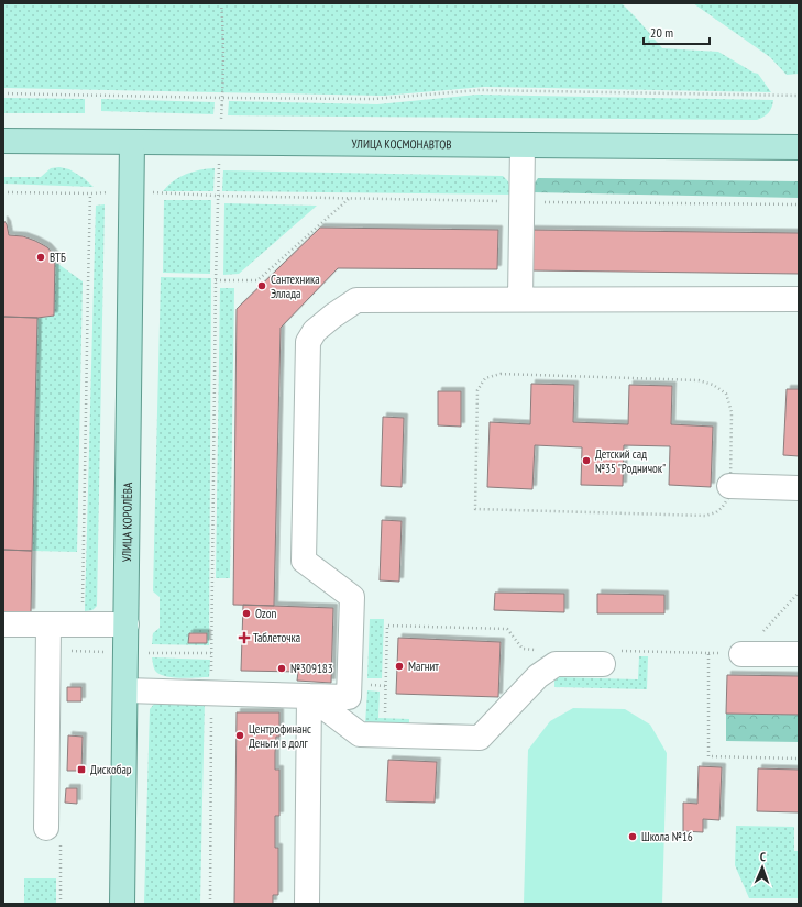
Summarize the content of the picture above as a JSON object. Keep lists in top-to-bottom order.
{
  "streets": {
    "main road": ["УЛИЦА КОСМОНАВТОВ", "УЛИЦА КОРОЛЁВА"]
  },
  "crossings": [
    ["УЛИЦА КОСМОНАВТОВ", "УЛИЦА КОРОЛЁВА"]
  ],
  "places": {
    "other": [
      "ВТБ",
      "Сантехника Эллада",
      "Детский сад №35 \"Родничок\"",
      "Ozon",
      "Магнит",
      "№309183",
      "Центрофинанс Деньги в долг",
      "Школа №16"
    ],
    "health": ["Таблеточка"],
    "transit": ["Дискобар"]
  },
  "scale_bar": "20 m",
  "north": "top"
}
